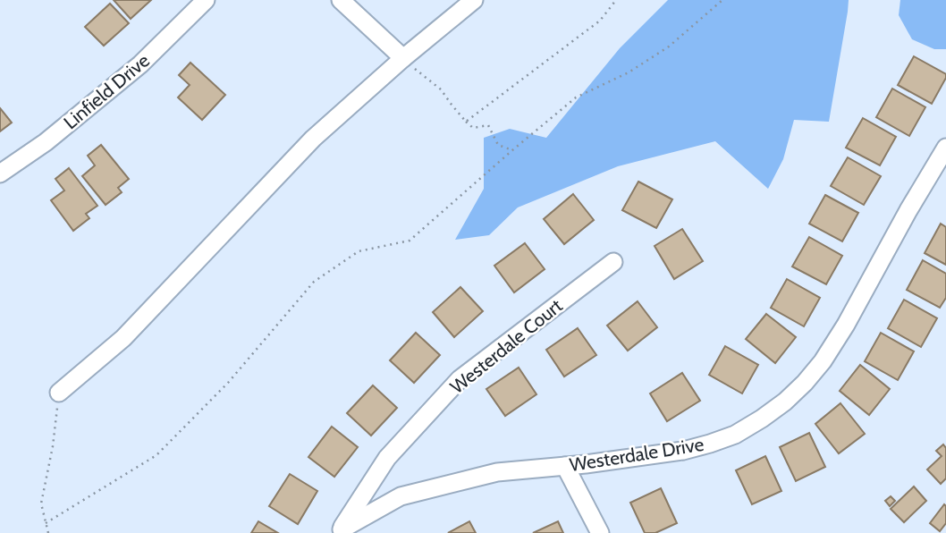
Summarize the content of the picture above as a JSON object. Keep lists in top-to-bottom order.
{
  "streets": {
    "street": ["Linfield Drive", "Westerdale Court", "Westerdale Drive"]
  },
  "crossings": [
    ["Westerdale Court", "Westerdale Drive"]
  ]
}
